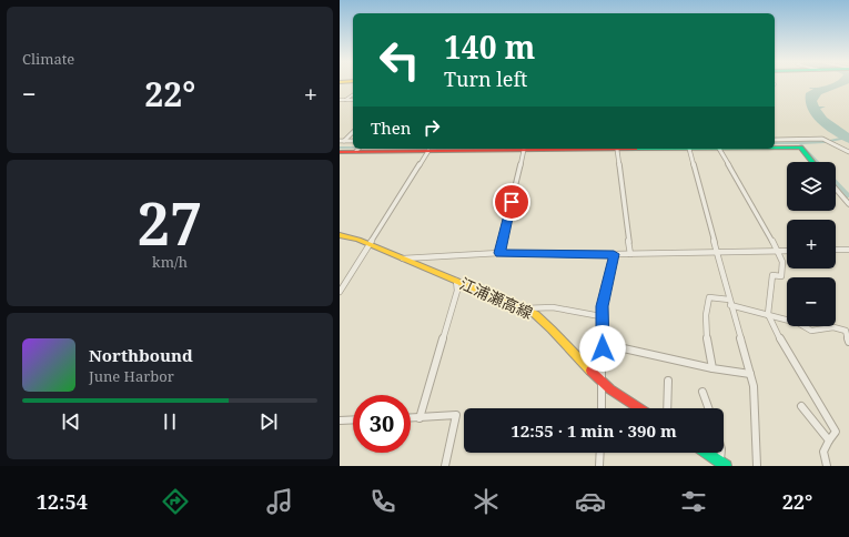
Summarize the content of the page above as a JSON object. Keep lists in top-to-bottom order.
{
  "streets": {
    "main road": ["江浦瀬高線"]
  },
  "page": {
    "tile": [
      "Climate",
      ["27", "km/h"]
    ],
    "turn": ["140 m", "Turn left"],
    "heat": ["−", "22°", "+"],
    "then": "Then",
    "map_buttons": ["+", "−"],
    "song": ["Northbound", "June Harbor"],
    "limit": "30",
    "trip": "12:55 · 1 min · 390 m",
    "tabs": ["12:54", "22°"]
  }
}
